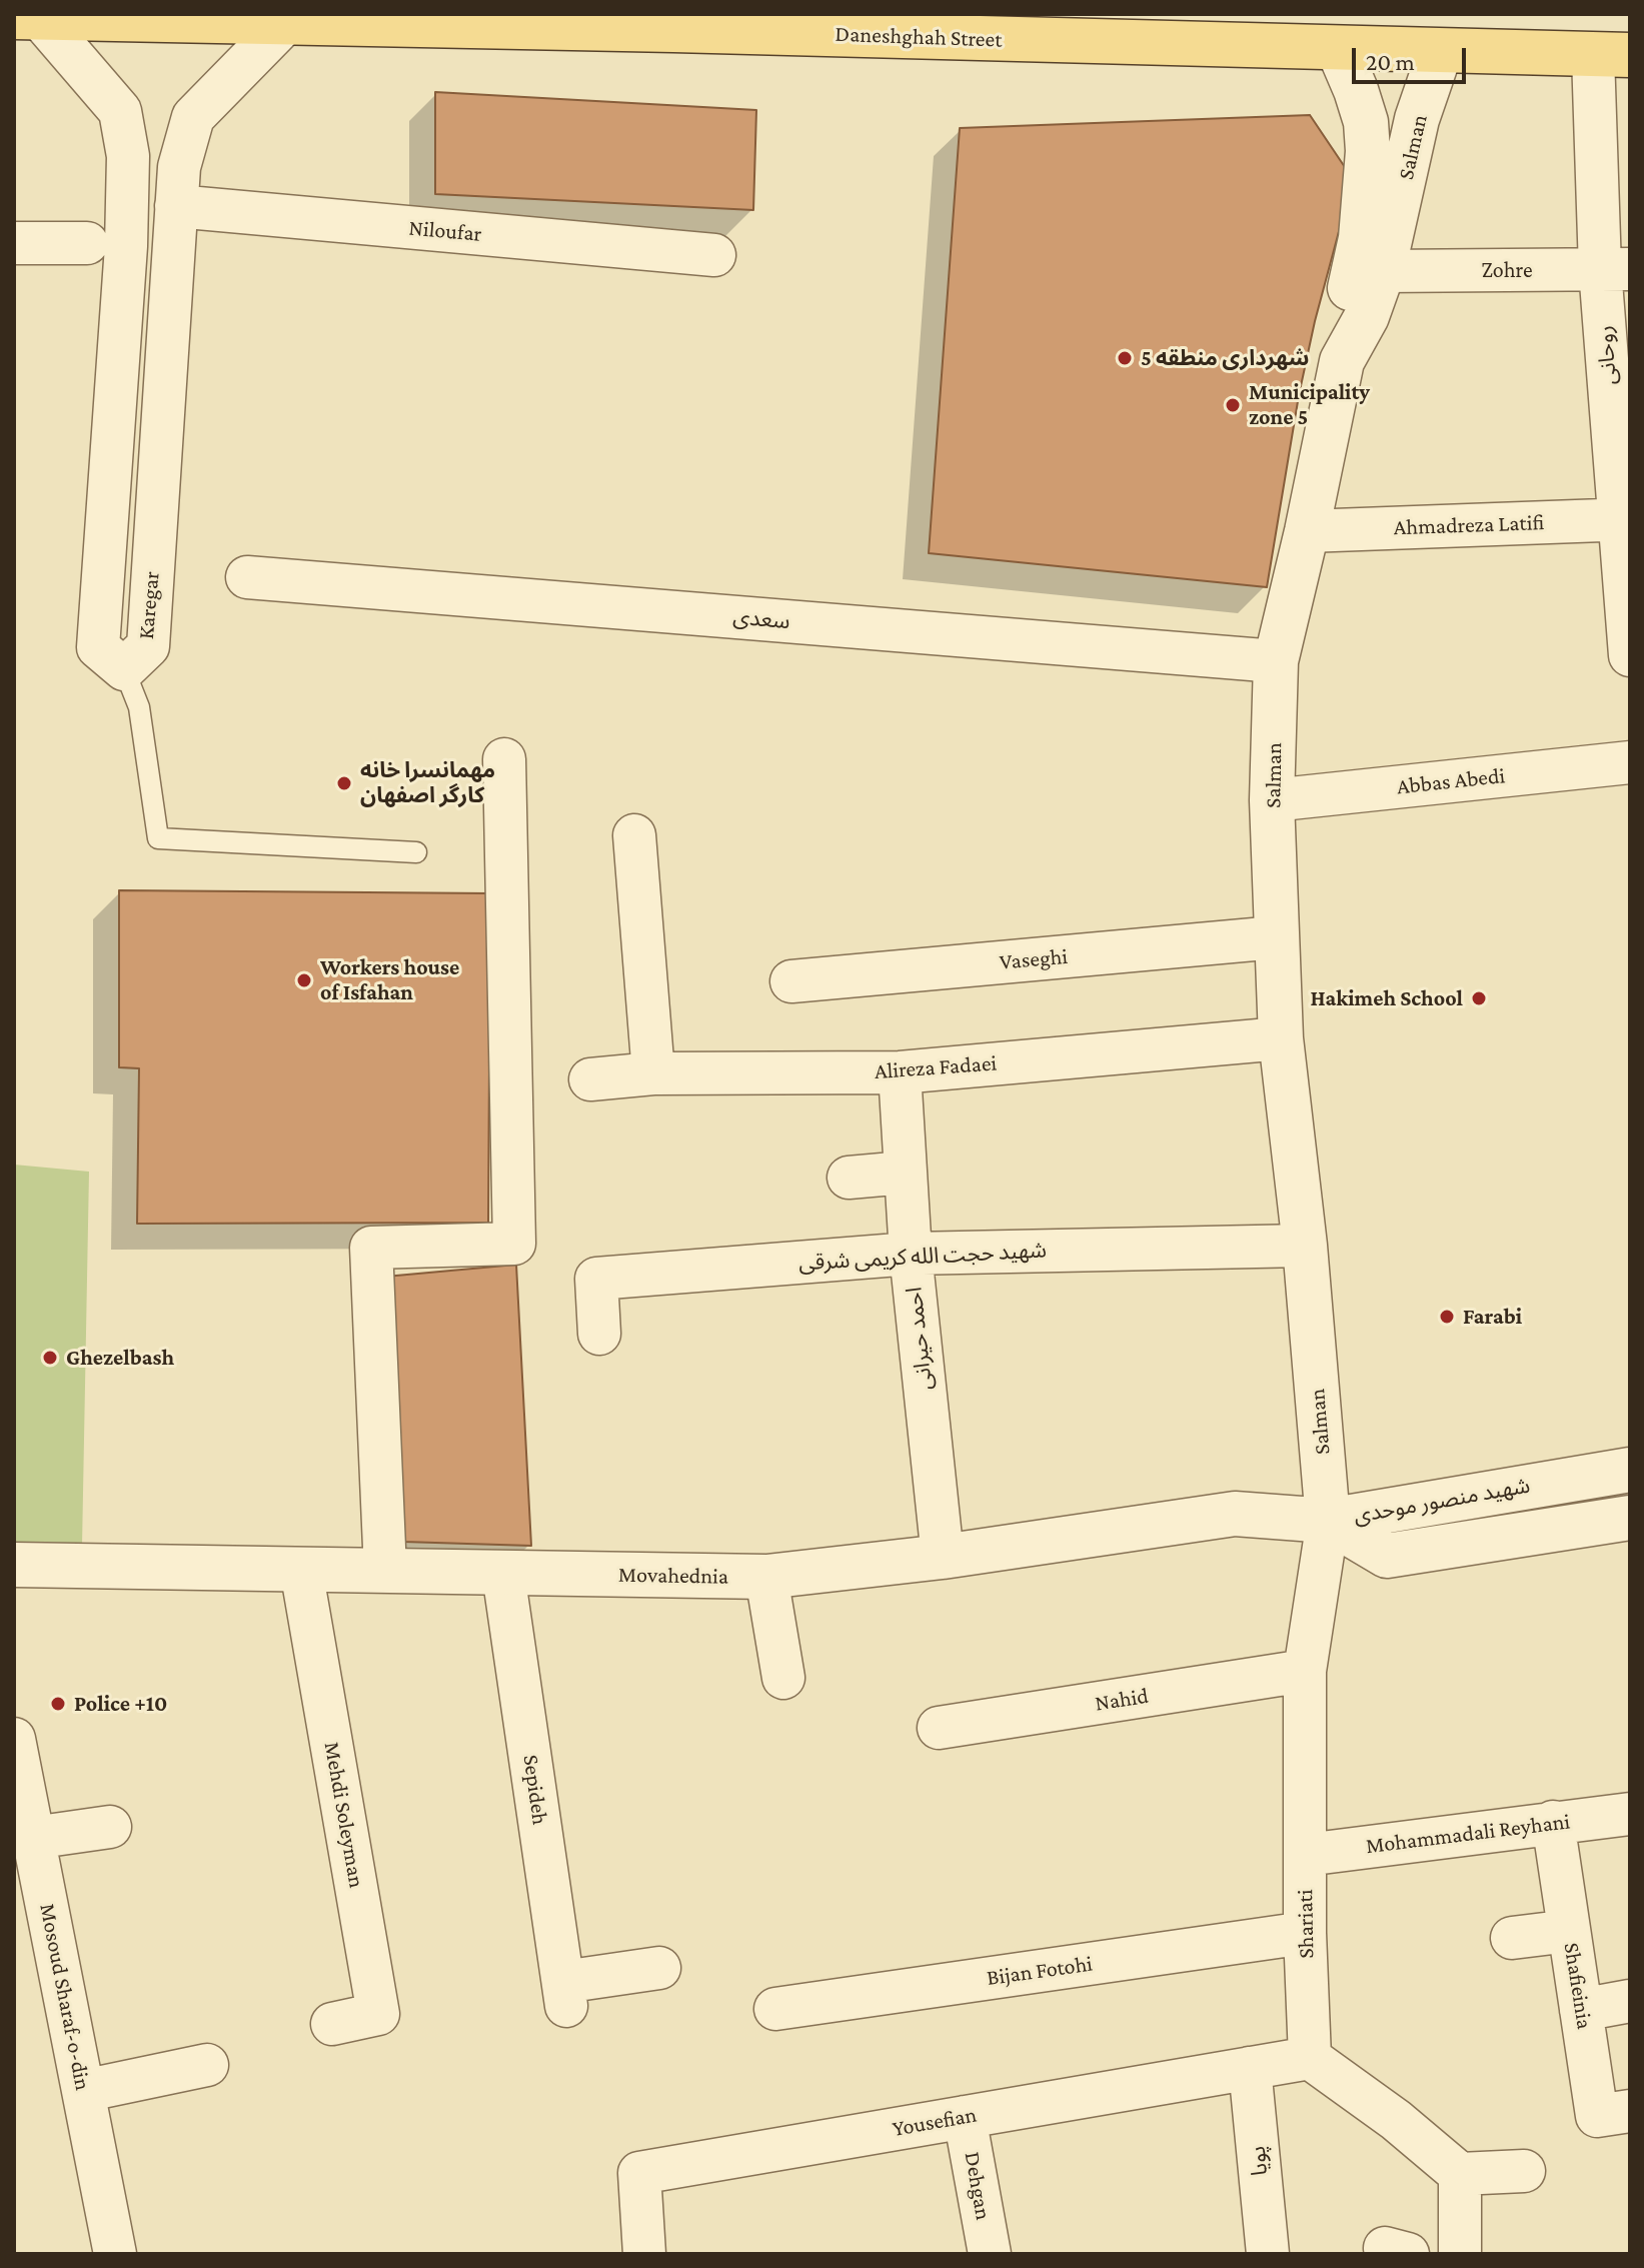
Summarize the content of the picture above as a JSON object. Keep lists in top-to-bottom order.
{
  "streets": {
    "main road": ["Daneshghah Street"],
    "street": [
      "Salman",
      "Niloufar",
      "Zohre",
      "روحانی",
      "Ahmadreza Latifi",
      "Karegar",
      "سعدی",
      "Abbas Abedi",
      "Vaseghi",
      "Alireza Fadaei",
      "شهید حجت الله کریمی شرقی",
      "احمد حیرانی",
      "شهید منصور موحدی",
      "Movahednia",
      "Nahid",
      "Sepideh",
      "Mehdi Soleyman",
      "Mohammadali Reyhani",
      "Shariati",
      "Bijan Fotohi",
      "Shafieinia",
      "Mosoud Sharaf-o-din",
      "Yousefian",
      "پویا",
      "Dehgan"
    ]
  },
  "crossings": [
    ["Daneshghah Street", "Salman"],
    ["Daneshghah Street", "روحانی"],
    ["Daneshghah Street", "Karegar"],
    ["Salman", "Zohre"],
    ["Salman", "Ahmadreza Latifi"],
    ["Salman", "سعدی"],
    ["Salman", "Abbas Abedi"],
    ["Salman", "Vaseghi"],
    ["Salman", "Alireza Fadaei"],
    ["Salman", "شهید حجت الله کریمی شرقی"],
    ["Salman", "شهید منصور موحدی"],
    ["Salman", "Movahednia"],
    ["Salman", "Shariati"],
    ["Niloufar", "Karegar"],
    ["Zohre", "روحانی"],
    ["روحانی", "Ahmadreza Latifi"],
    ["Alireza Fadaei", "احمد حیرانی"],
    ["شهید حجت الله کریمی شرقی", "احمد حیرانی"],
    ["احمد حیرانی", "Movahednia"],
    ["شهید منصور موحدی", "Movahednia"],
    ["شهید منصور موحدی", "Shariati"],
    ["Movahednia", "Sepideh"],
    ["Movahednia", "Mehdi Soleyman"],
    ["Movahednia", "Shariati"],
    ["Nahid", "Shariati"],
    ["Mohammadali Reyhani", "Shariati"],
    ["Mohammadali Reyhani", "Shafieinia"],
    ["Shariati", "Bijan Fotohi"],
    ["Shariati", "Yousefian"],
    ["Yousefian", "پویا"],
    ["Yousefian", "Dehgan"]
  ],
  "places": [
    "شهرداری منطقه 5",
    "Municipality zone 5",
    "مهمانسرا خانه کارگر اصفهان",
    "Workers house of Isfahan",
    "Hakimeh School",
    "Farabi",
    "Ghezelbash",
    "Police +10"
  ],
  "scale_bar": "20 m"
}
